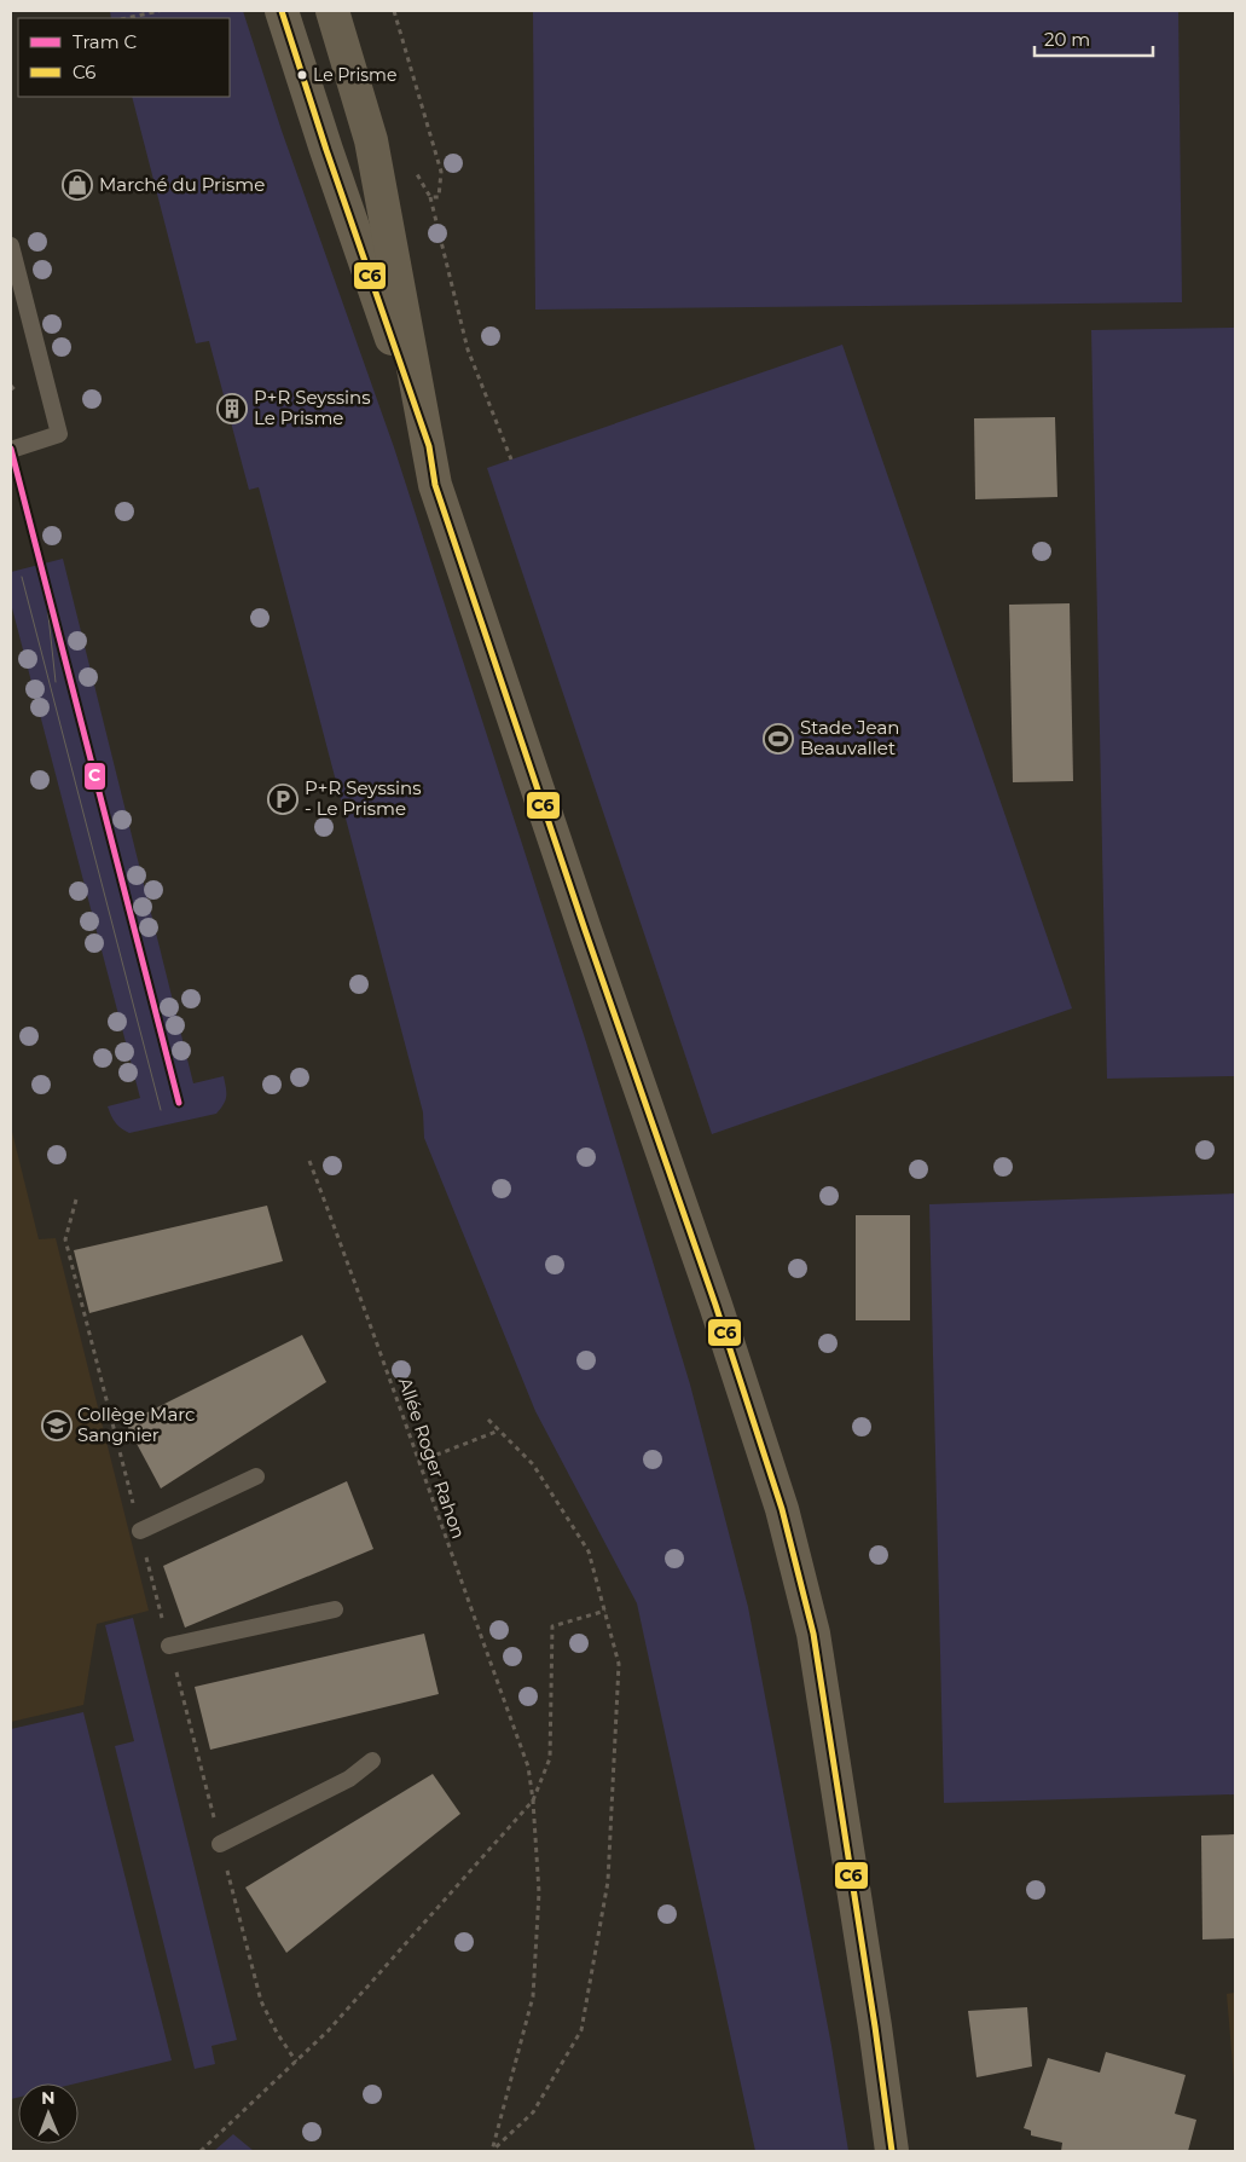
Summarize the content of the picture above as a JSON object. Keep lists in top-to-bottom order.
{
  "streets": {
    "path": ["Allée Roger Rahon"]
  },
  "places": {
    "other": ["Le Prisme"],
    "shop": ["Marché du Prisme"],
    "building": ["P+R Seyssins Le Prisme"],
    "sports": ["Stade Jean Beauvallet"],
    "parking": ["P+R Seyssins - Le Prisme"],
    "school or university": ["Collège Marc Sangnier"]
  },
  "lines": ["transit line C6", "tram line C"],
  "legend": ["Tram C", "C6"],
  "scale_bar": "20 m",
  "north": "top"
}
